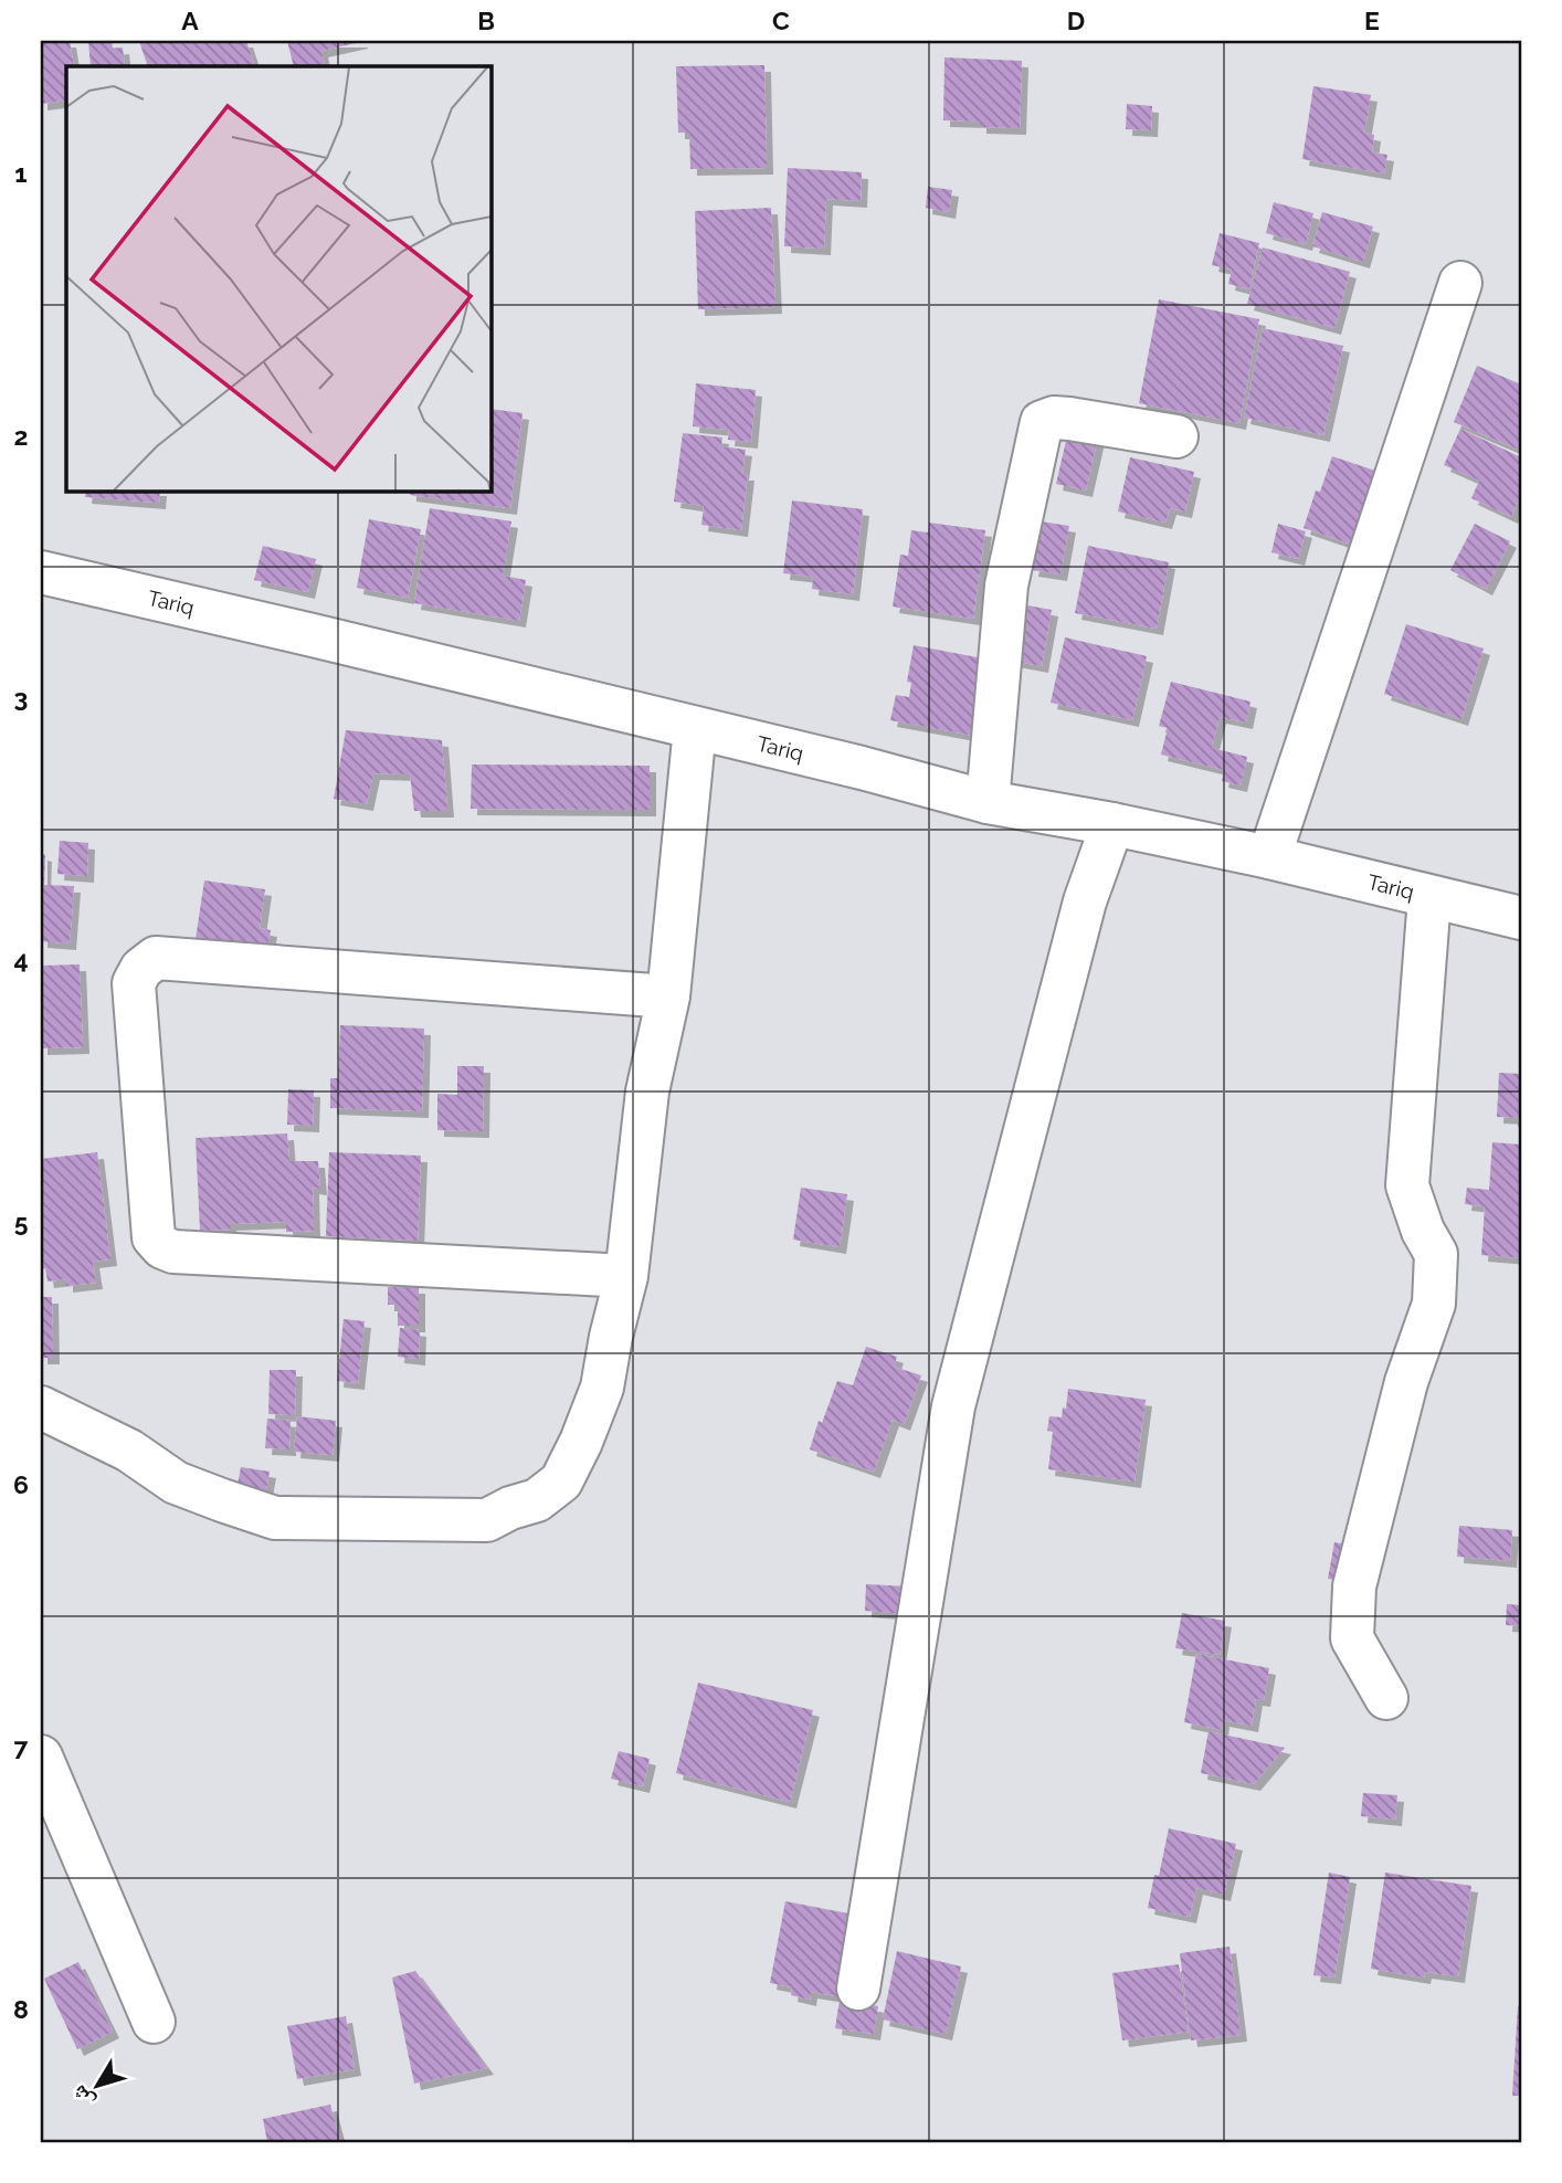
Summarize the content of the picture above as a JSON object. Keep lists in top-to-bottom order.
{
  "streets": {
    "street": ["Tariq"]
  },
  "north": "bottom left",
  "grid": {
    "columns": [
      "A",
      "B",
      "C",
      "D",
      "E"
    ],
    "rows": [
      "1",
      "2",
      "3",
      "4",
      "5",
      "6",
      "7",
      "8"
    ]
  }
}
